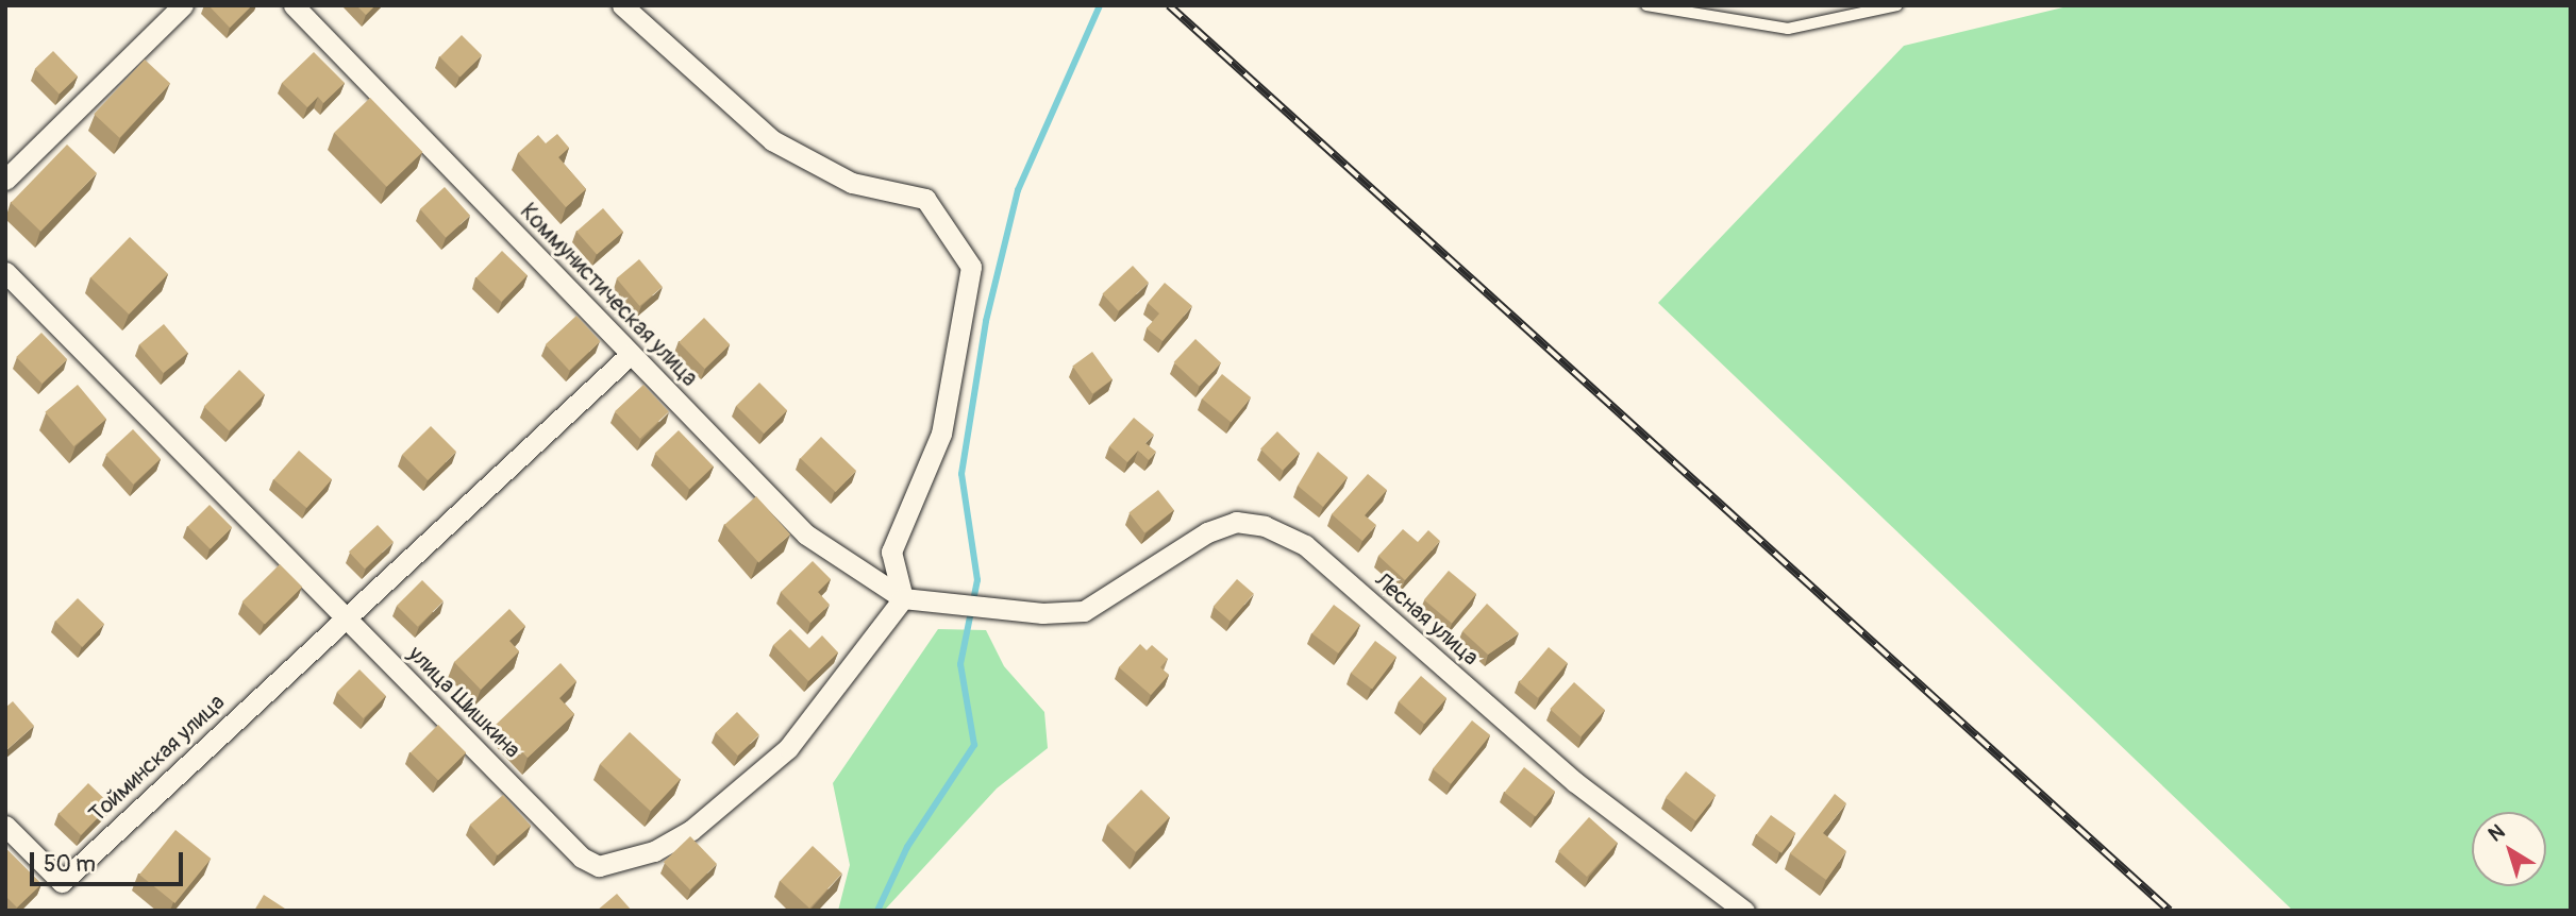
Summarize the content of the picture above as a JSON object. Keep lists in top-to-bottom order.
{
  "streets": {
    "street": [
      "Коммунистическая улица",
      "Лесная улица",
      "улица Шишкина",
      "Тойминская улица"
    ]
  },
  "crossings": [
    ["Коммунистическая улица", "Лесная улица"],
    ["Коммунистическая улица", "улица Шишкина"],
    ["Лесная улица", "улица Шишкина"],
    ["улица Шишкина", "Тойминская улица"]
  ],
  "scale_bar": "50 m",
  "north": "top left"
}
